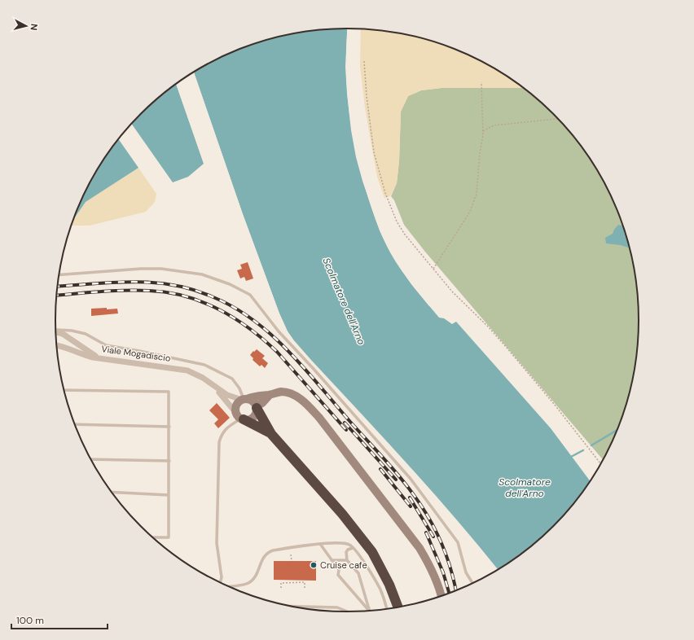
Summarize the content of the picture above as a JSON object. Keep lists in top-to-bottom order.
{
  "streets": {
    "street": ["Viale Mogadiscio"]
  },
  "water": ["Scolmatore dell'Arno"],
  "places": ["Cruise cafe"],
  "scale_bar": "100 m",
  "north": "right"
}
